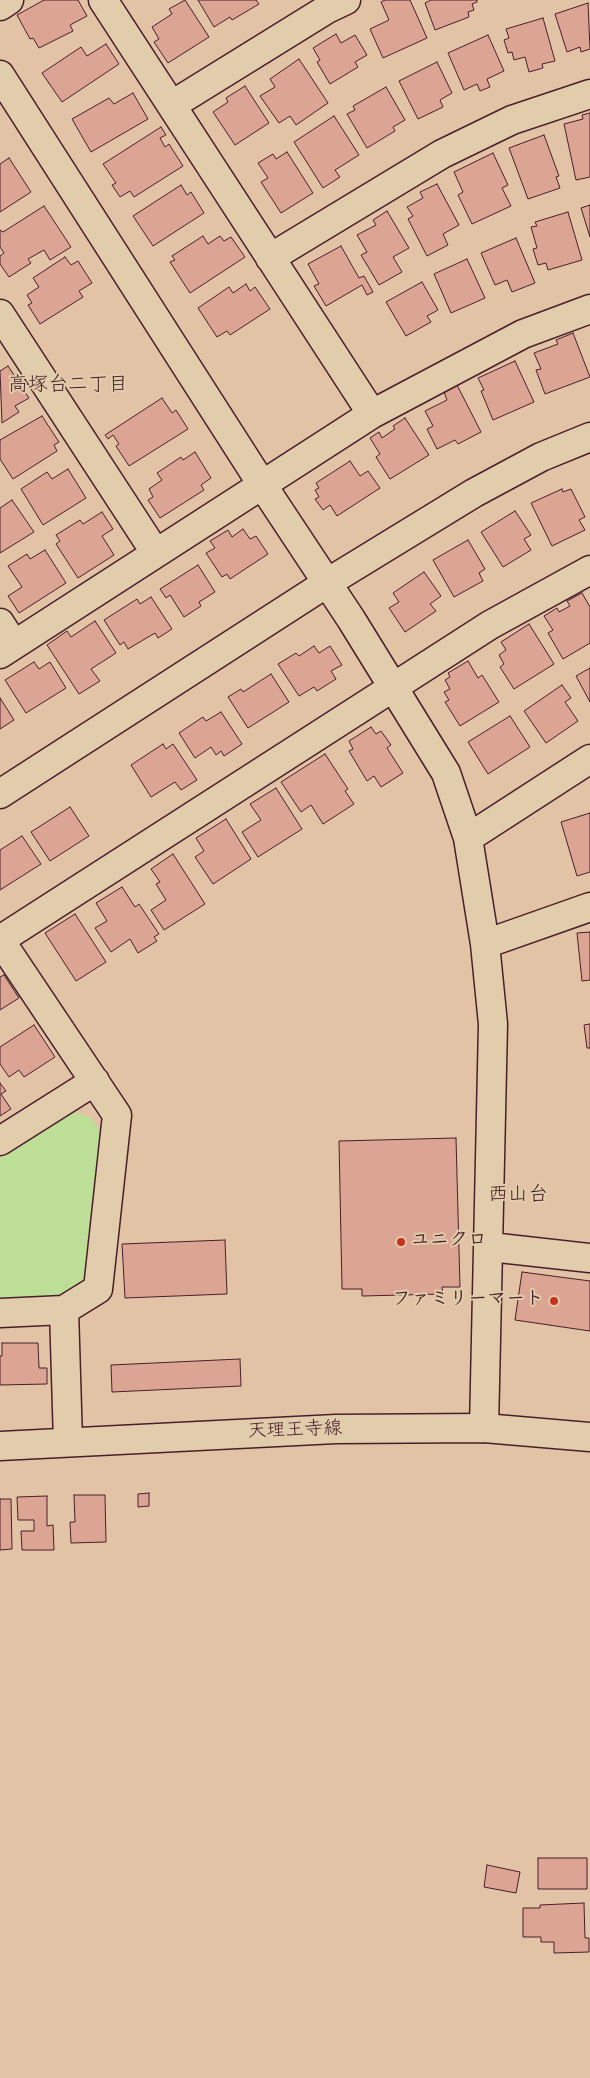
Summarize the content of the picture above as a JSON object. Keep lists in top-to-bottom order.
{
  "streets": {
    "street": ["天理王寺線"]
  },
  "districts": ["高塚台二丁目", "西山台"],
  "places": ["ユニクロ", "ファミリーマート"]
}
